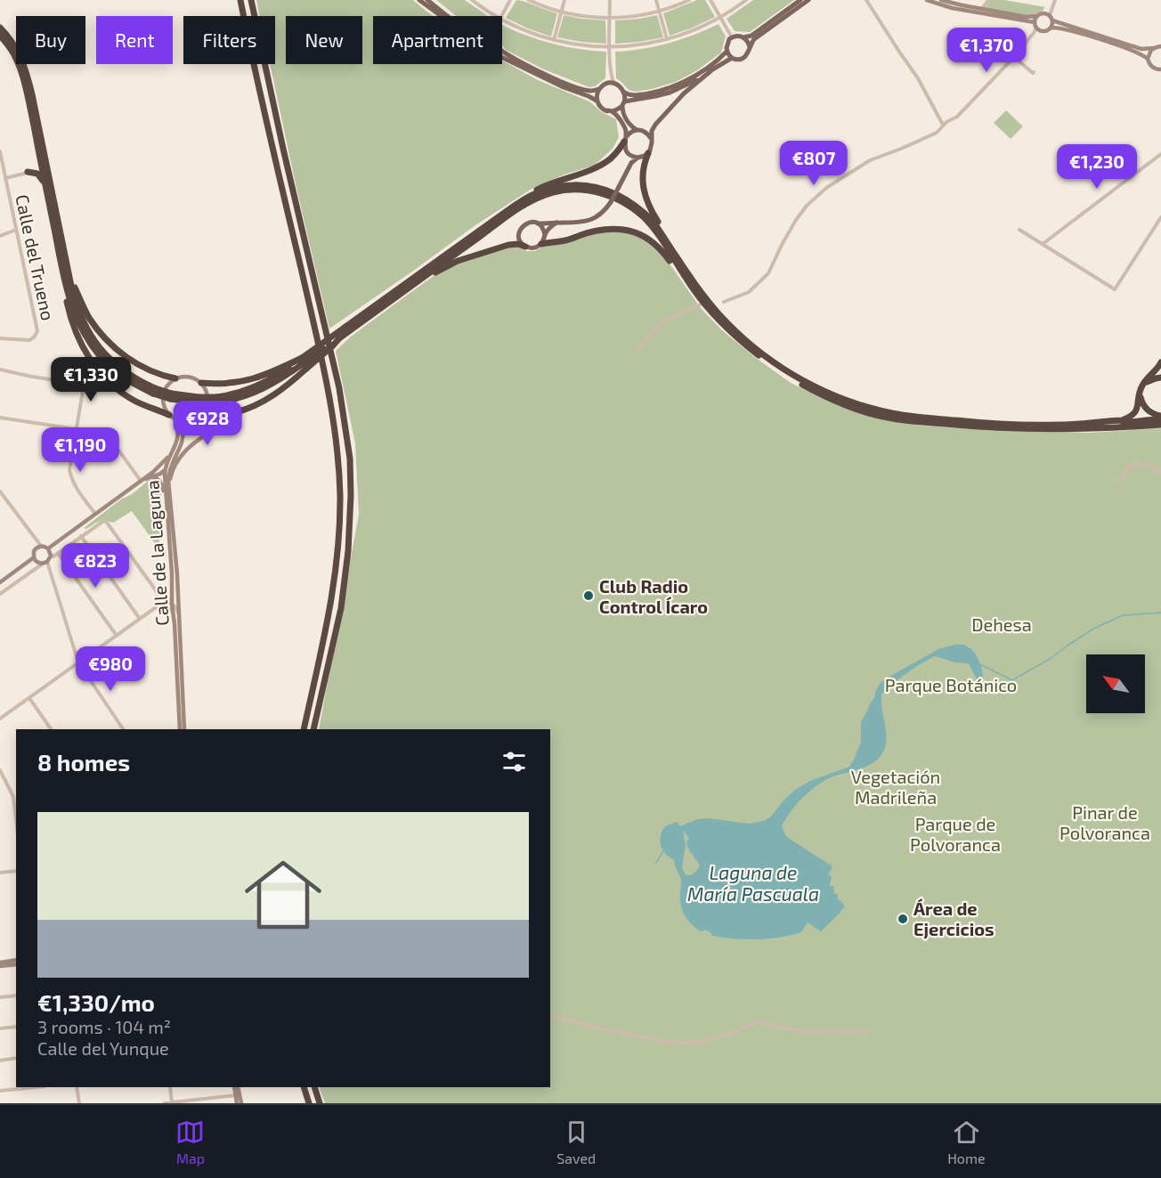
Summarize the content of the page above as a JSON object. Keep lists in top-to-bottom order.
{
  "streets": {
    "street": ["Calle del Trueno", "Calle de la Laguna"]
  },
  "water": ["Laguna de María Pascuala"],
  "parks": [
    "Dehesa",
    "Parque Botánico",
    "Vegetación Madrileña",
    "Pinar de Polvoranca",
    "Parque de Polvoranca"
  ],
  "places": ["Club Radio Control Ícaro", "Área de Ejercicios"],
  "north": "top left",
  "page": {
    "chip": [
      "Buy",
      "Rent",
      "Filters",
      "New",
      "Apartment"
    ],
    "price": [
      "€1,370",
      "€807",
      "€1,230",
      "€1,330",
      "€928",
      "€1,190",
      "€823",
      "€980"
    ],
    "heading": "8 homes",
    "list": [
      {
        "name": "€1,330/mo",
        "note": "3 rooms · 104 m² · Calle del Yunque"
      }
    ],
    "tabs": ["Map", "Saved", "Home"]
  }
}
